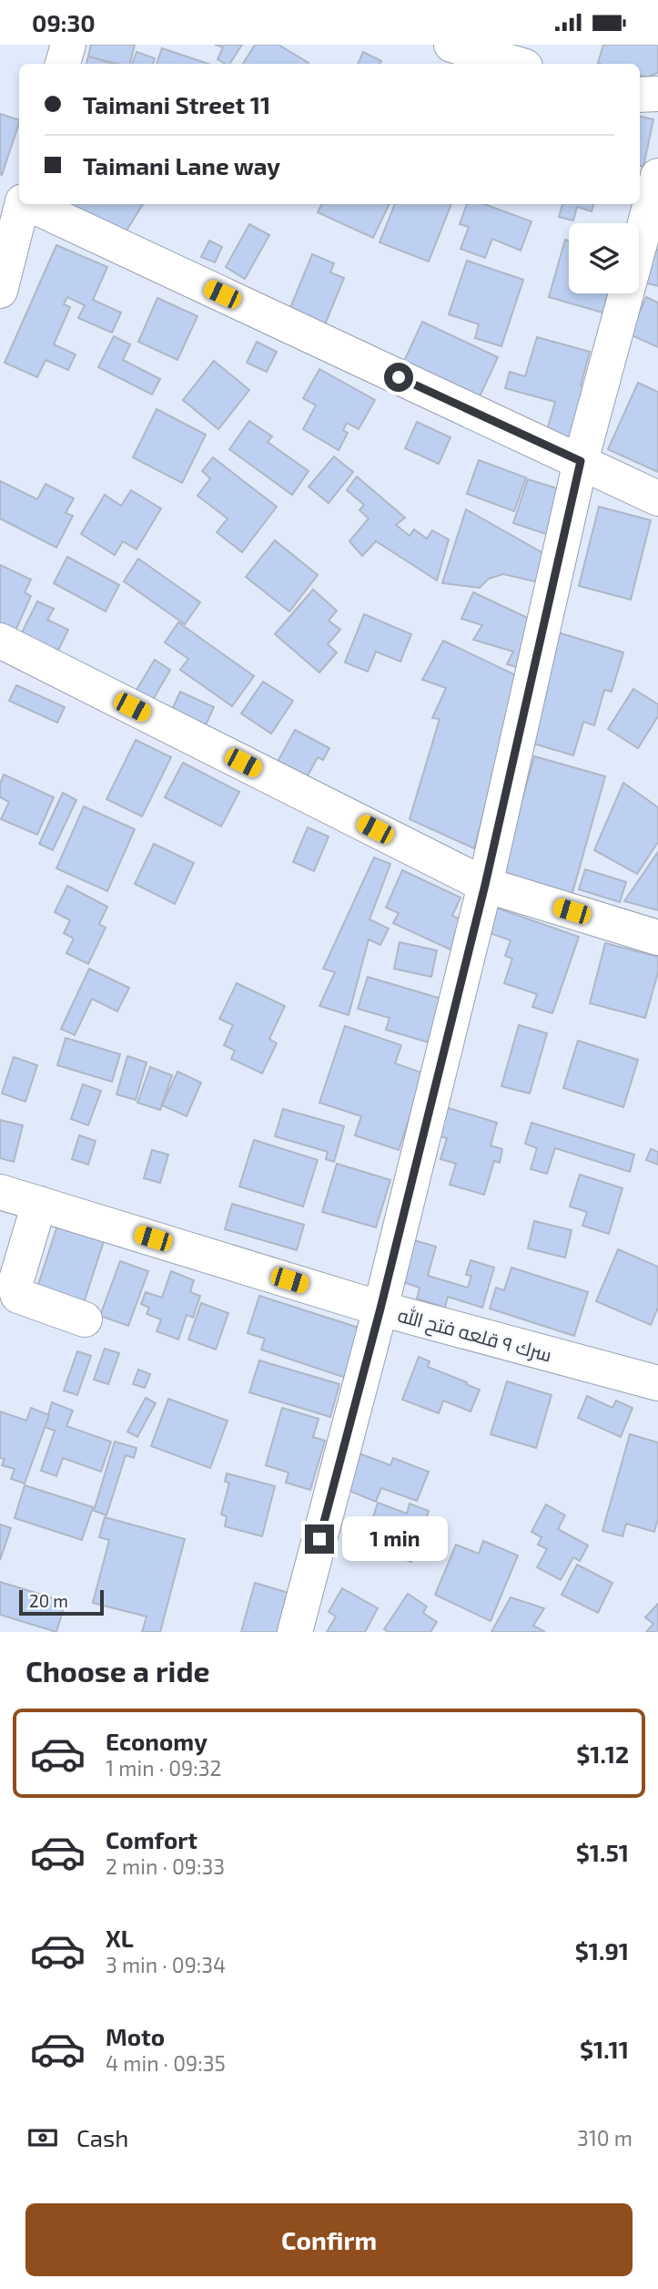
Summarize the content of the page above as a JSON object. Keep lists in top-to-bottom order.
{
  "streets": {
    "street": ["سرك ٩ قلعه فتح الله"]
  },
  "scale_bar": "20 m",
  "page": {
    "status": "09:30",
    "banner": ["Taimani Street 11", "Taimani Lane way"],
    "bubble": "1 min",
    "scale": "20 m",
    "heading": "Choose a ride",
    "list": [
      {
        "name": "Economy",
        "note": "1 min · 09:32",
        "value": "$1.12"
      },
      {
        "name": "Comfort",
        "note": "2 min · 09:33",
        "value": "$1.51"
      },
      {
        "name": "XL",
        "note": "3 min · 09:34",
        "value": "$1.91"
      },
      {
        "name": "Moto",
        "note": "4 min · 09:35",
        "value": "$1.11"
      }
    ],
    "pay": ["Cash", "310 m"],
    "buttons": "Confirm"
  }
}
